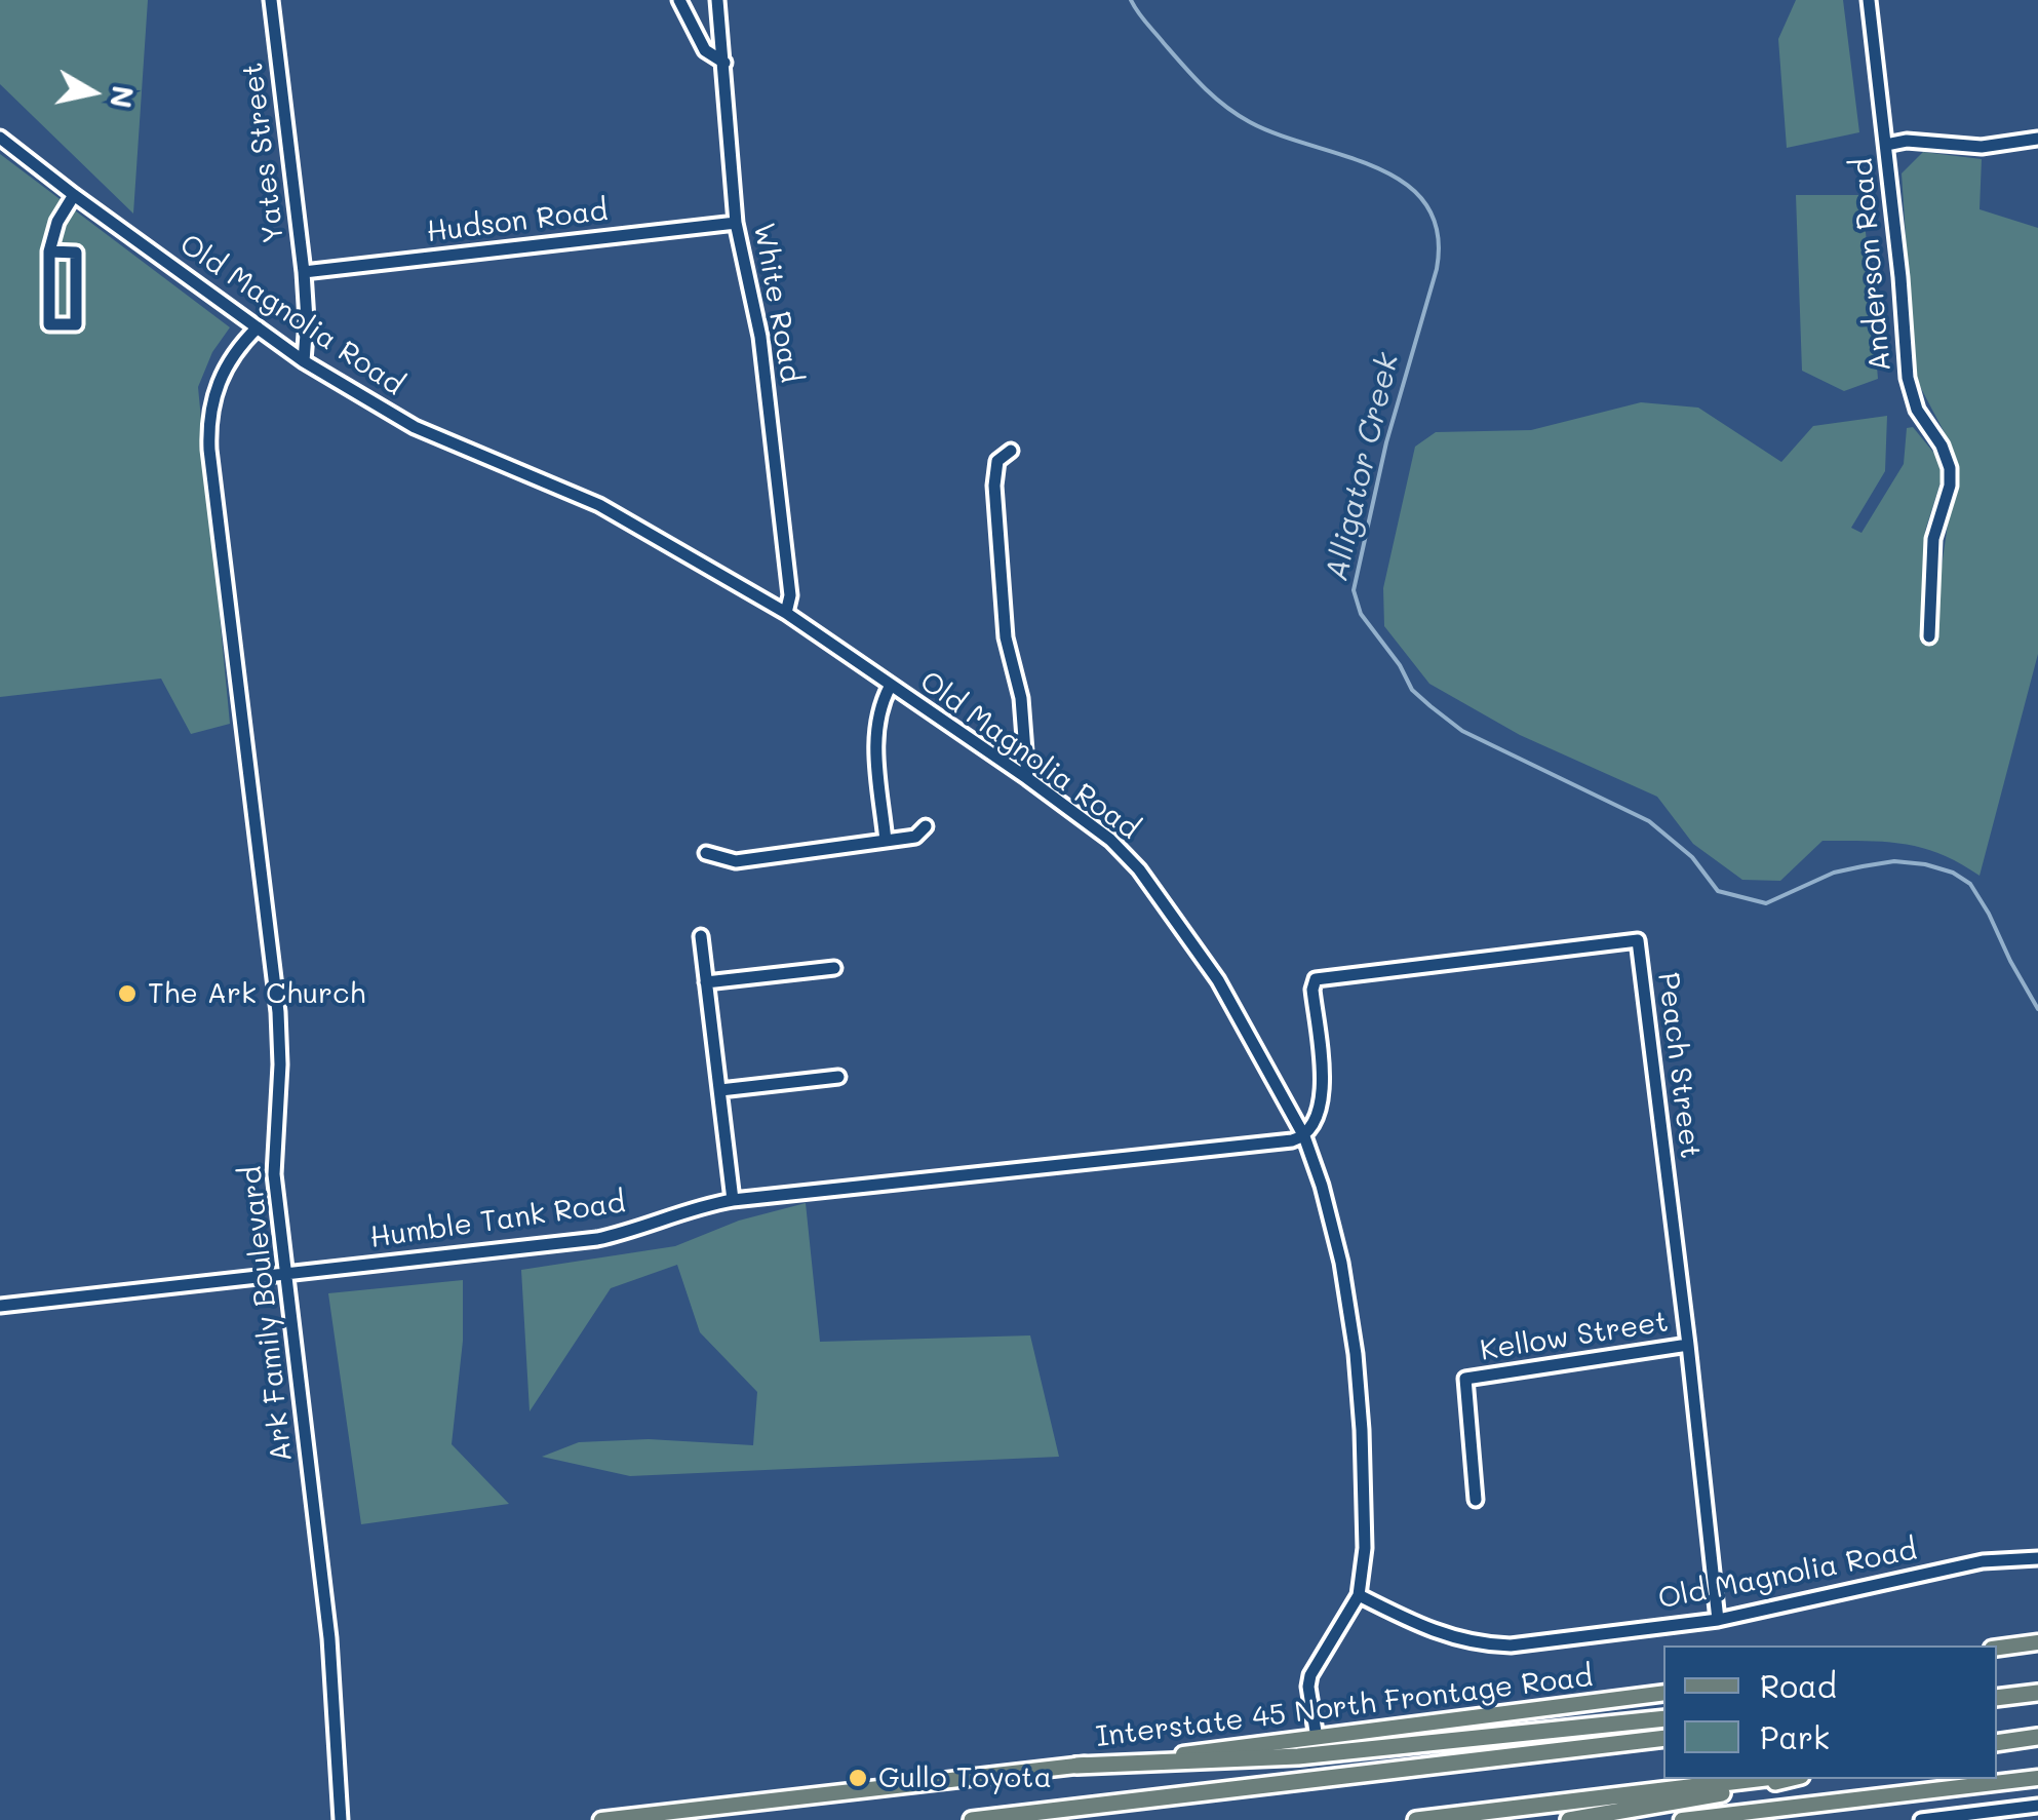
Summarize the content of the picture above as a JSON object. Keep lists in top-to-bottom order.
{
  "streets": {
    "main road": ["Interstate 45 North Frontage Road"],
    "street": [
      "Yates Street",
      "Hudson Road",
      "Anderson Road",
      "White Road",
      "Old Magnolia Road",
      "Peach Street",
      "Humble Tank Road",
      "Ark Family Boulevard",
      "Kellow Street"
    ]
  },
  "crossings": [
    ["Yates Street", "Hudson Road"],
    ["Yates Street", "Old Magnolia Road"],
    ["Hudson Road", "White Road"],
    ["White Road", "Old Magnolia Road"],
    ["Old Magnolia Road", "Peach Street"],
    ["Old Magnolia Road", "Humble Tank Road"],
    ["Old Magnolia Road", "Ark Family Boulevard"],
    ["Peach Street", "Humble Tank Road"],
    ["Peach Street", "Kellow Street"],
    ["Humble Tank Road", "Ark Family Boulevard"]
  ],
  "water": ["Alligator Creek"],
  "places": ["The Ark Church", "Gullo Toyota"],
  "legend": ["Road", "Park"],
  "north": "right"
}
